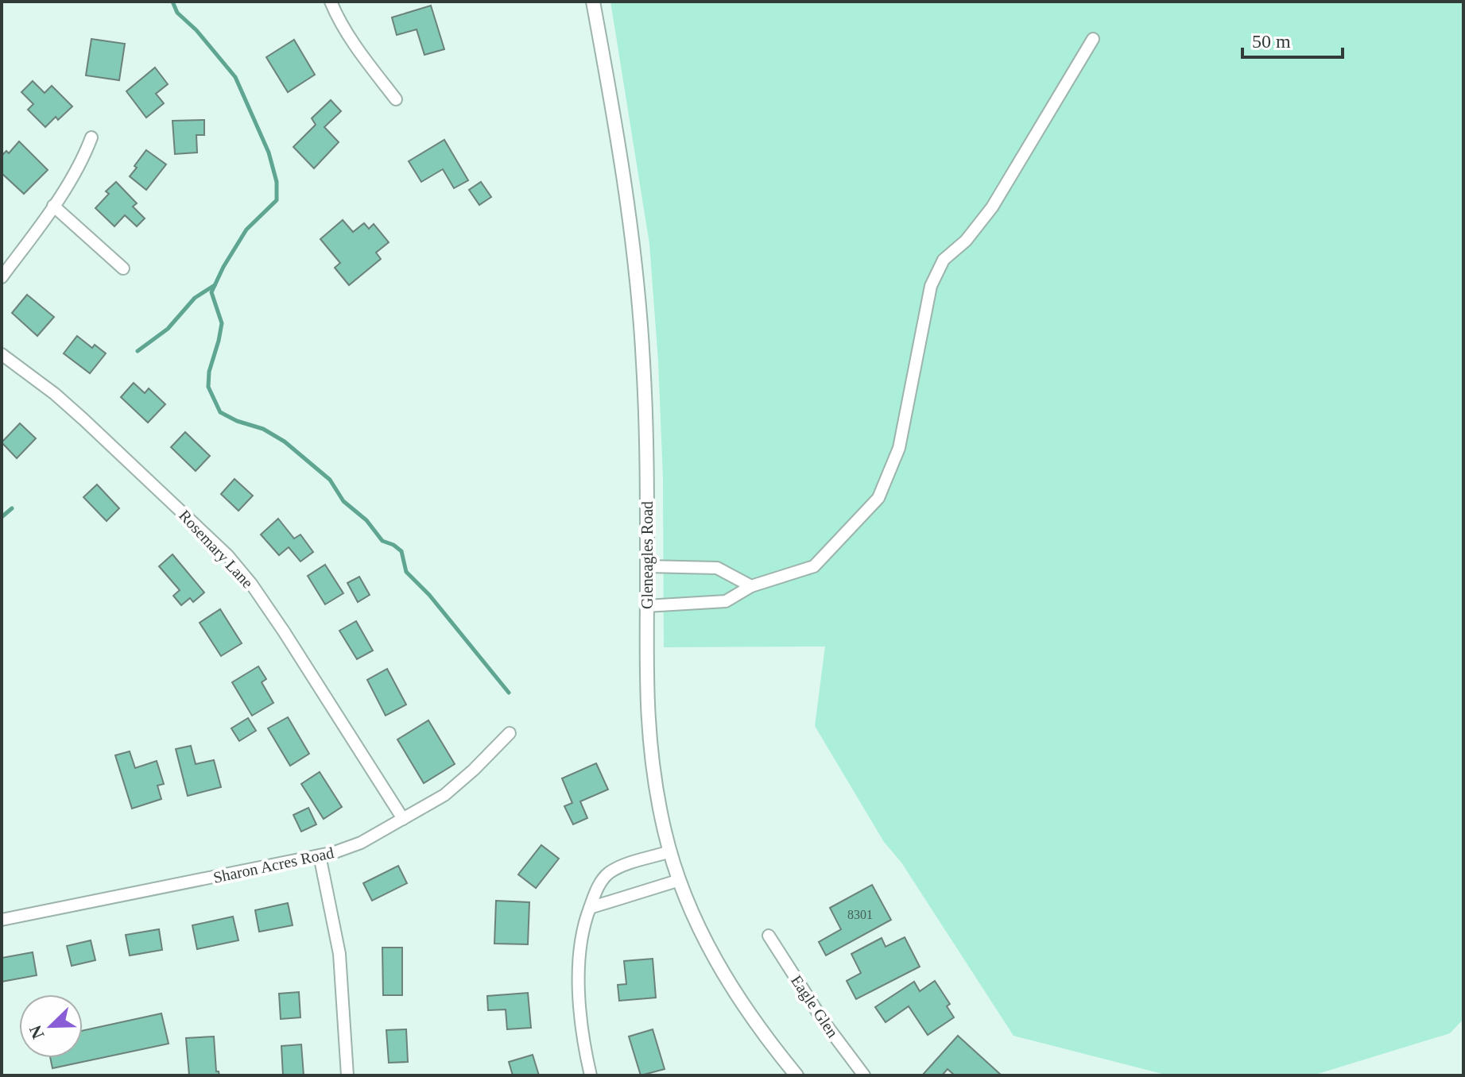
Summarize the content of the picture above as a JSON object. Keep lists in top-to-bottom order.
{
  "streets": {
    "street": [
      "Rosemary Lane",
      "Gleneagles Road",
      "Sharon Acres Road",
      "Eagle Glen"
    ]
  },
  "crossings": [
    ["Rosemary Lane", "Sharon Acres Road"]
  ],
  "house_numbers": ["8301"],
  "scale_bar": "50 m",
  "north": "bottom left"
}
